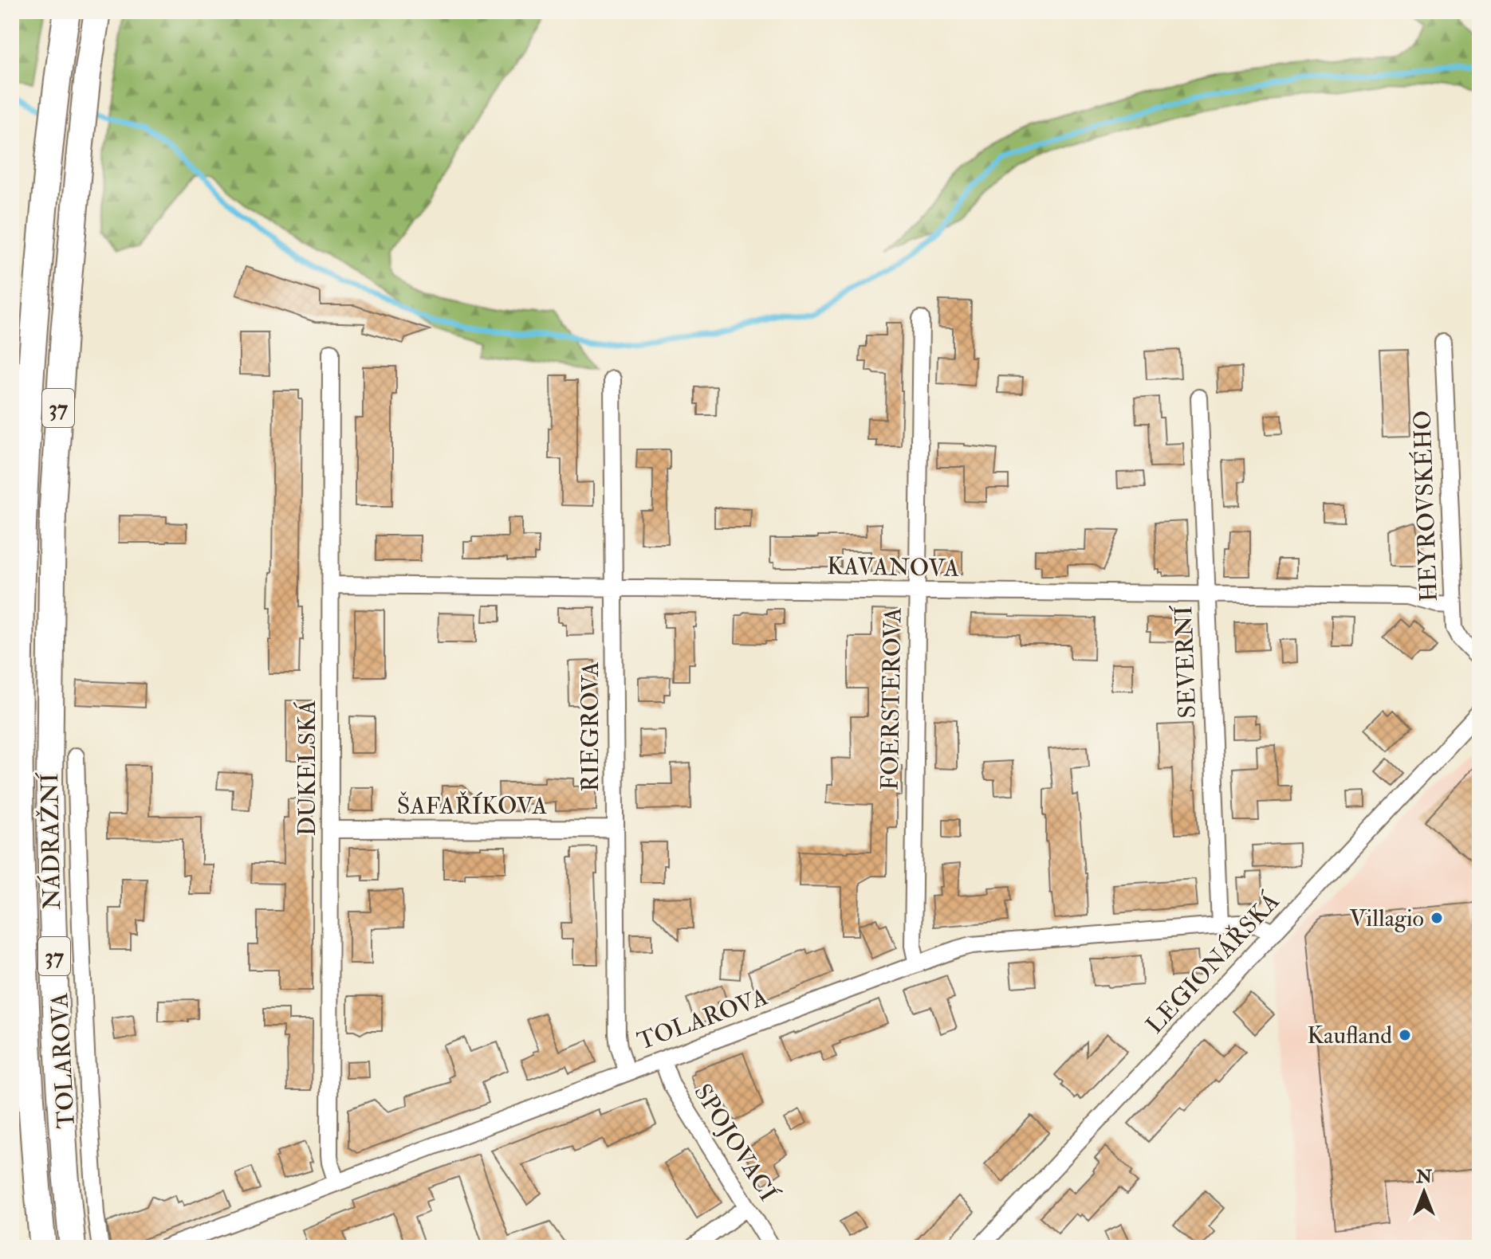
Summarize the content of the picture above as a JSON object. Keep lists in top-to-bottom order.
{
  "streets": {
    "main road": ["37", "NÁDRAŽNÍ"],
    "street": [
      "HEYROVSKÉHO",
      "KAVANOVA",
      "SEVERNÍ",
      "FOERSTEROVA",
      "RIEGROVA",
      "DUKELSKÁ",
      "ŠAFAŘÍKOVA",
      "LEGIONÁŘSKÁ",
      "TOLAROVA",
      "SPOJOVACÍ"
    ]
  },
  "crossings": [
    ["37", "NÁDRAŽNÍ"],
    ["HEYROVSKÉHO", "KAVANOVA"],
    ["KAVANOVA", "SEVERNÍ"],
    ["KAVANOVA", "FOERSTEROVA"],
    ["KAVANOVA", "RIEGROVA"],
    ["KAVANOVA", "DUKELSKÁ"],
    ["SEVERNÍ", "TOLAROVA"],
    ["FOERSTEROVA", "TOLAROVA"],
    ["RIEGROVA", "ŠAFAŘÍKOVA"],
    ["RIEGROVA", "TOLAROVA"],
    ["DUKELSKÁ", "ŠAFAŘÍKOVA"],
    ["DUKELSKÁ", "TOLAROVA"],
    ["LEGIONÁŘSKÁ", "TOLAROVA"],
    ["TOLAROVA", "SPOJOVACÍ"]
  ],
  "places": ["Villagio", "Kaufland"],
  "north": "top"
}
